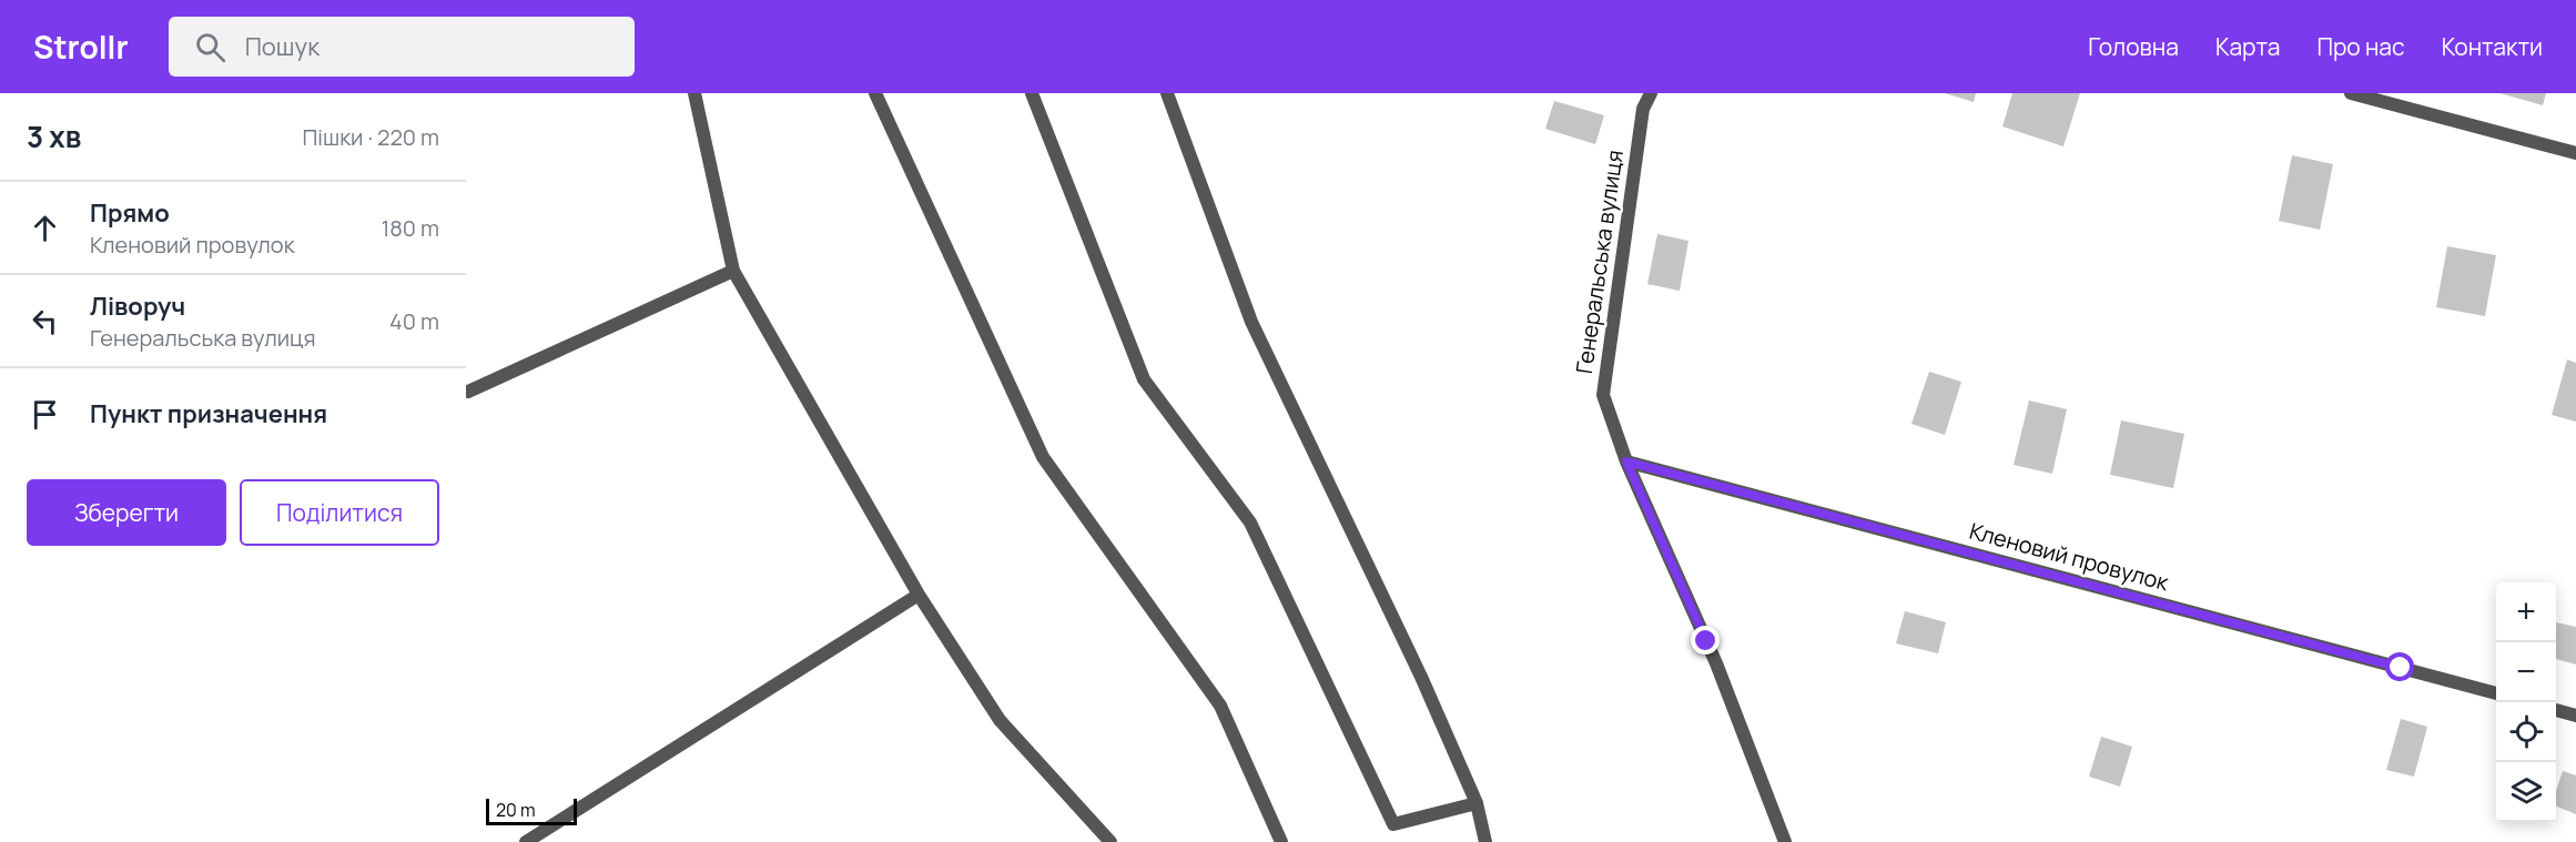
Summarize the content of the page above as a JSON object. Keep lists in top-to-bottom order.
{
  "streets": {
    "street": ["Генеральська вулиця", "Кленовий провулок"]
  },
  "crossings": [
    ["Генеральська вулиця", "Кленовий провулок"]
  ],
  "scale_bar": "20 m",
  "page": {
    "header": "Strollr",
    "search": "Пошук",
    "nav": [
      "Головна",
      "Карта",
      "Про нас",
      "Контакти"
    ],
    "heading": ["3 хв", "Пішки · 220 m"],
    "list": [
      ["Прямо", "Кленовий провулок", "180 m"],
      ["Ліворуч", "Генеральська вулиця", "40 m"],
      "Пункт призначення"
    ],
    "buttons": ["Зберегти", "Поділитися"],
    "map_buttons": ["+", "−"],
    "scale": "20 m"
  }
}
